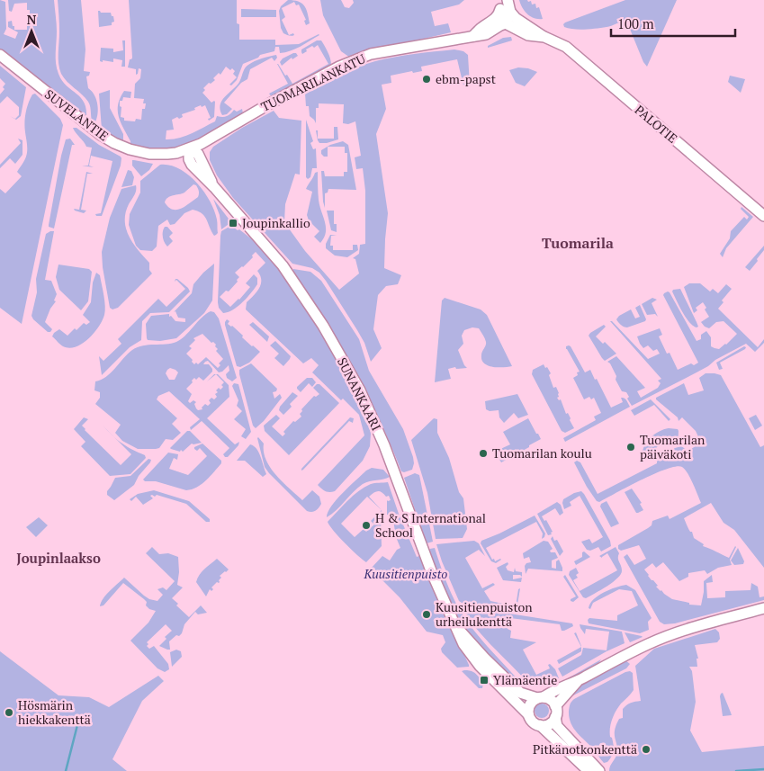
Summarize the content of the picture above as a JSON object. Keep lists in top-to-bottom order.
{
  "streets": {
    "street": [
      "TUOMARILANKATU",
      "SUVELANTIE",
      "PALOTIE",
      "SUNANKAARI"
    ]
  },
  "crossings": [
    ["TUOMARILANKATU", "SUVELANTIE"],
    ["TUOMARILANKATU", "PALOTIE"],
    ["TUOMARILANKATU", "SUNANKAARI"],
    ["SUVELANTIE", "SUNANKAARI"]
  ],
  "districts": ["Tuomarila", "Joupinlaakso"],
  "parks": ["Kuusitienpuisto"],
  "places": {
    "other": [
      "ebm-papst",
      "Tuomarilan päiväkoti",
      "Tuomarilan koulu",
      "H & S International School",
      "Kuusitienpuiston urheilukenttä",
      "Hösmärin hiekkakenttä",
      "Pitkänotkonkenttä"
    ],
    "transit": ["Joupinkallio", "Ylämäentie"]
  },
  "scale_bar": "100 m",
  "north": "top"
}
